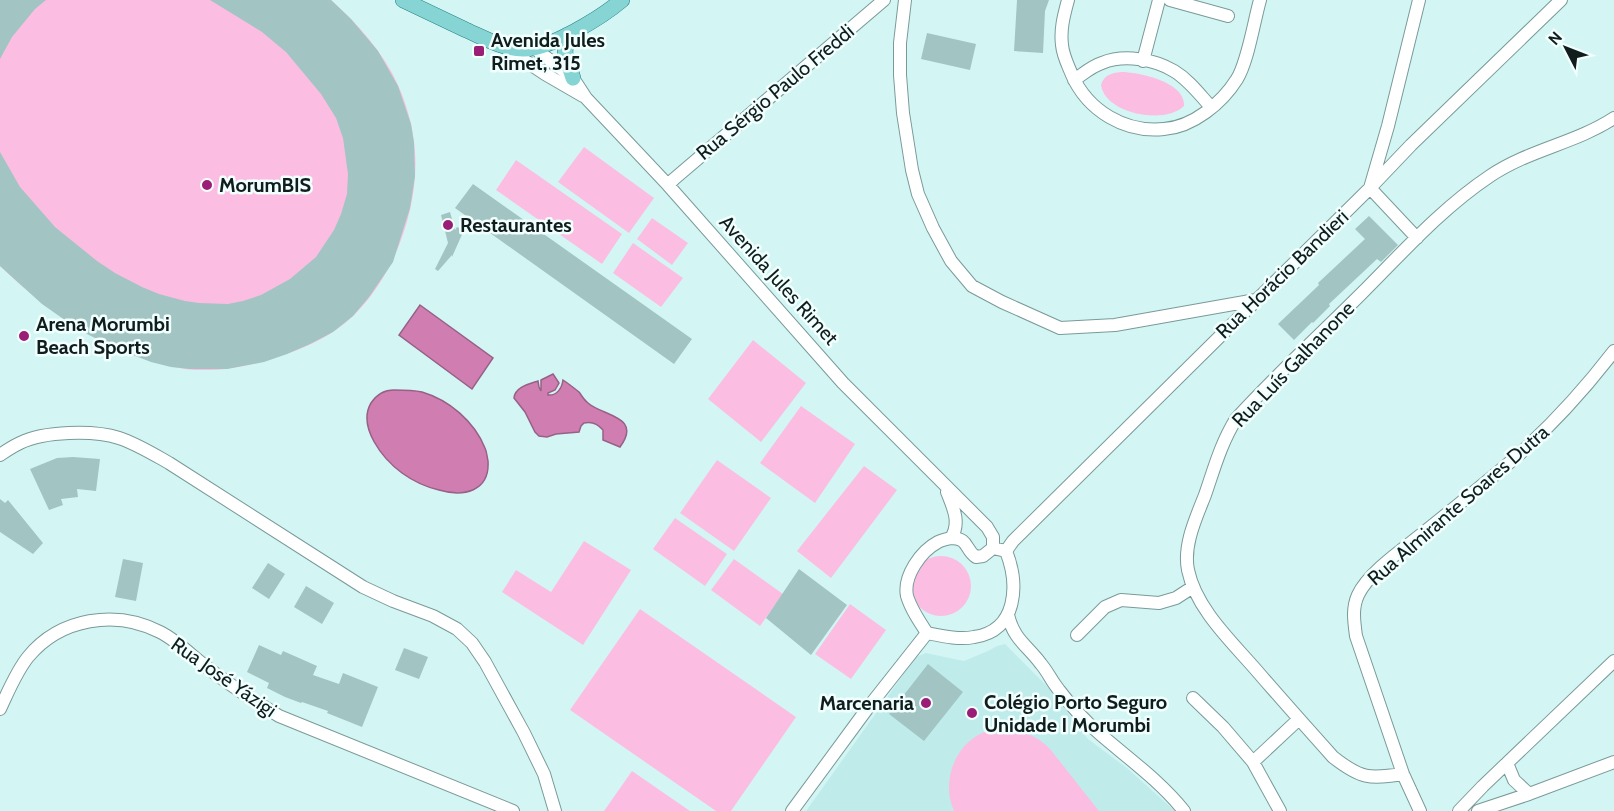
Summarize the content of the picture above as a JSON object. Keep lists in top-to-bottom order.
{
  "streets": {
    "main road": ["Avenida Jules Rimet"],
    "street": [
      "Rua Sérgio Paulo Freddi",
      "Rua Horácio Bandieri",
      "Rua Luís Galhanone",
      "Rua Almirante Soares Dutra",
      "Rua José Yázigi"
    ]
  },
  "crossings": [
    ["Rua Sérgio Paulo Freddi", "Avenida Jules Rimet"],
    ["Rua Horácio Bandieri", "Avenida Jules Rimet"],
    ["Rua Luís Galhanone", "Rua Almirante Soares Dutra"]
  ],
  "places": {
    "transit": ["Avenida Jules Rimet, 315"],
    "other": [
      "MorumBIS",
      "Restaurantes",
      "Arena Morumbi Beach Sports",
      "Marcenaria",
      "Colégio Porto Seguro Unidade I Morumbi"
    ]
  },
  "north": "top left"
}
